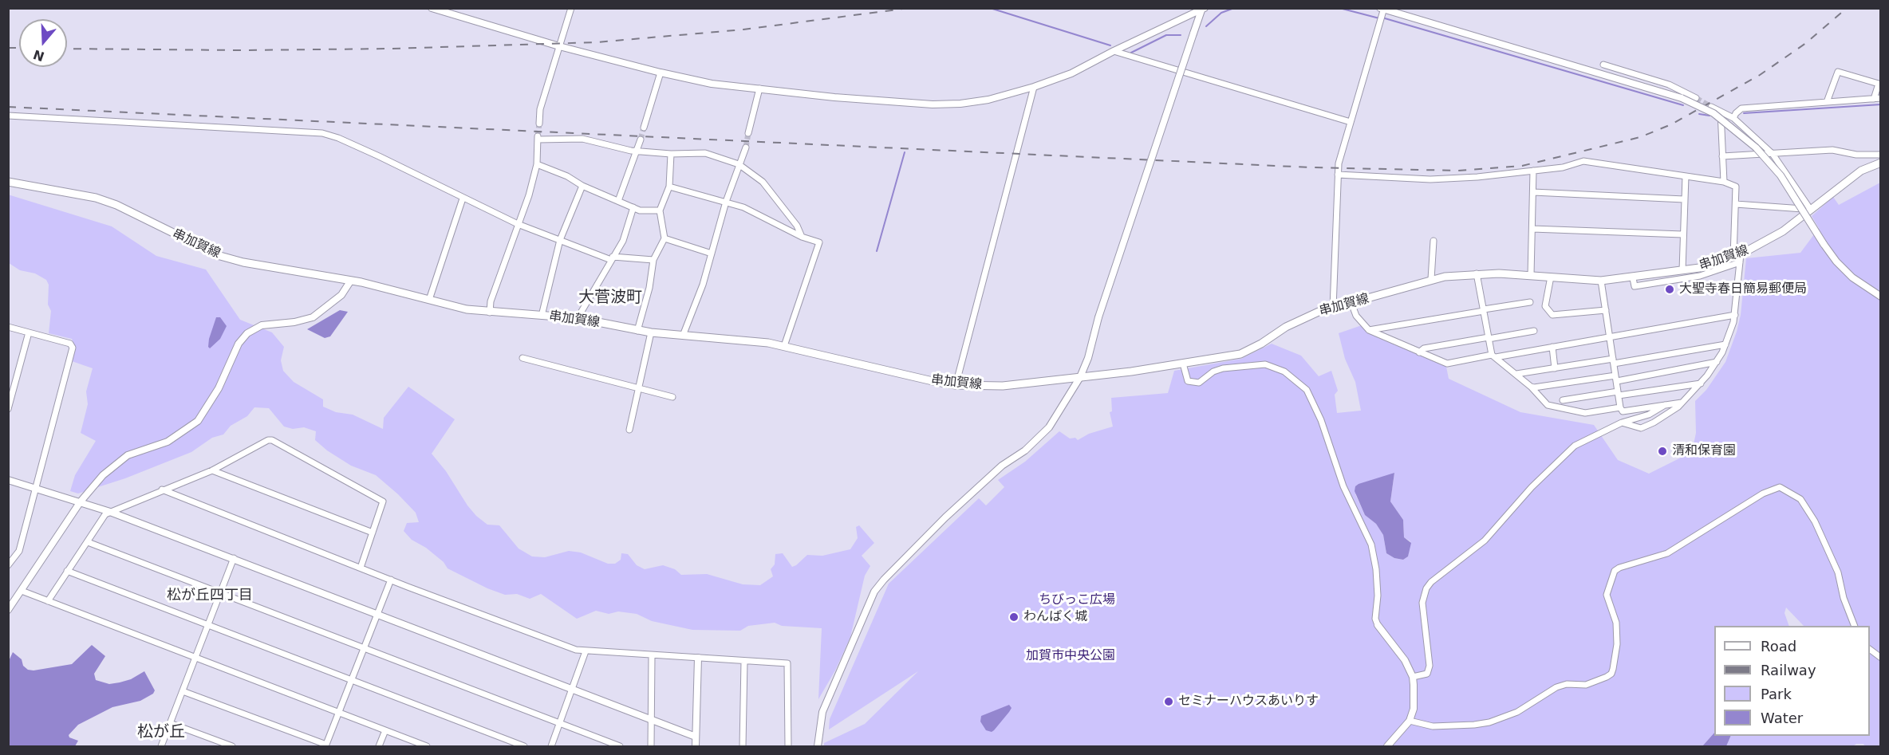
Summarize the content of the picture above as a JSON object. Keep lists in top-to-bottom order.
{
  "streets": {
    "main road": ["串加賀線"]
  },
  "districts": ["大菅波町", "松が丘四丁目", "松が丘"],
  "parks": ["ちびっこ広場", "加賀市中央公園"],
  "places": [
    "大聖寺春日簡易郵便局",
    "清和保育園",
    "わんぱく城",
    "セミナーハウスあいりす"
  ],
  "legend": [
    "Road",
    "Railway",
    "Park",
    "Water"
  ],
  "north": "bottom"
}
